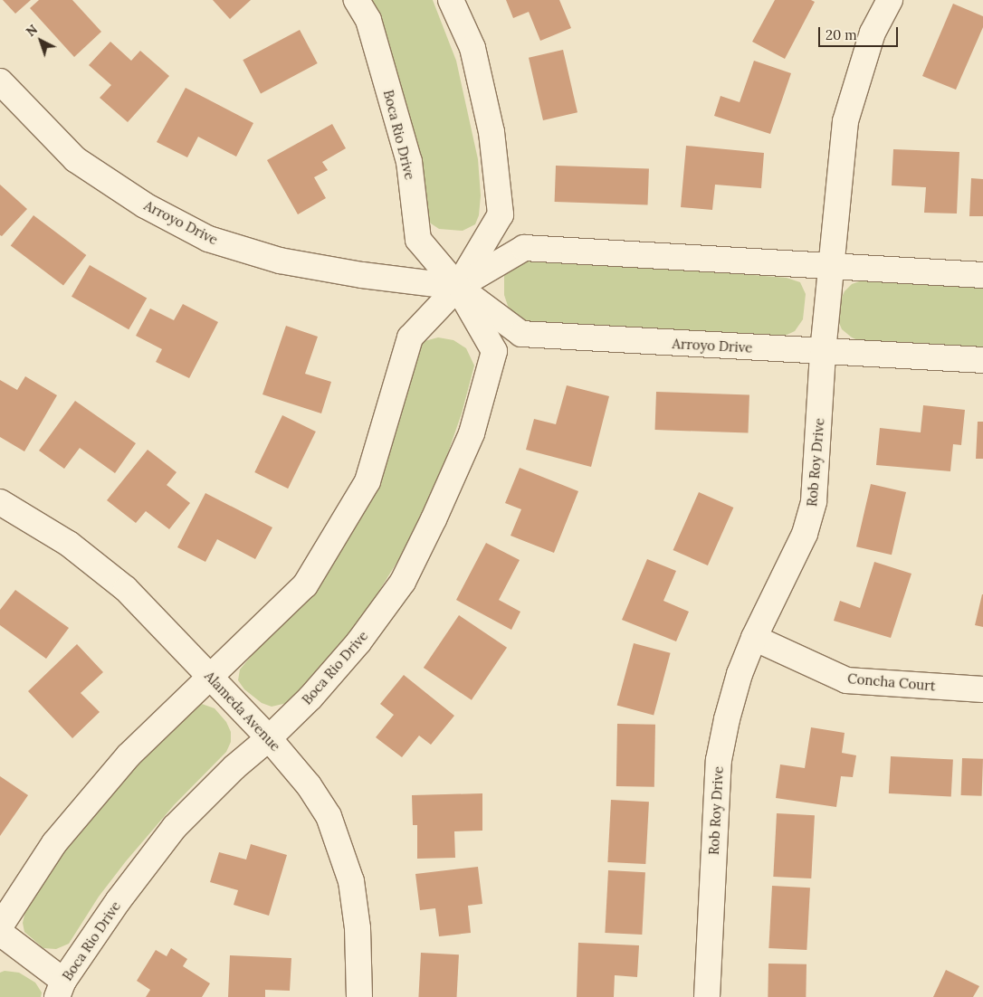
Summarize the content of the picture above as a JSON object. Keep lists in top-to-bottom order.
{
  "streets": {
    "street": [
      "Boca Rio Drive",
      "Arroyo Drive",
      "Rob Roy Drive",
      "Concha Court",
      "Alameda Avenue"
    ]
  },
  "crossings": [
    ["Boca Rio Drive", "Arroyo Drive"],
    ["Boca Rio Drive", "Alameda Avenue"],
    ["Arroyo Drive", "Rob Roy Drive"],
    ["Rob Roy Drive", "Concha Court"]
  ],
  "scale_bar": "20 m",
  "north": "top left"
}
